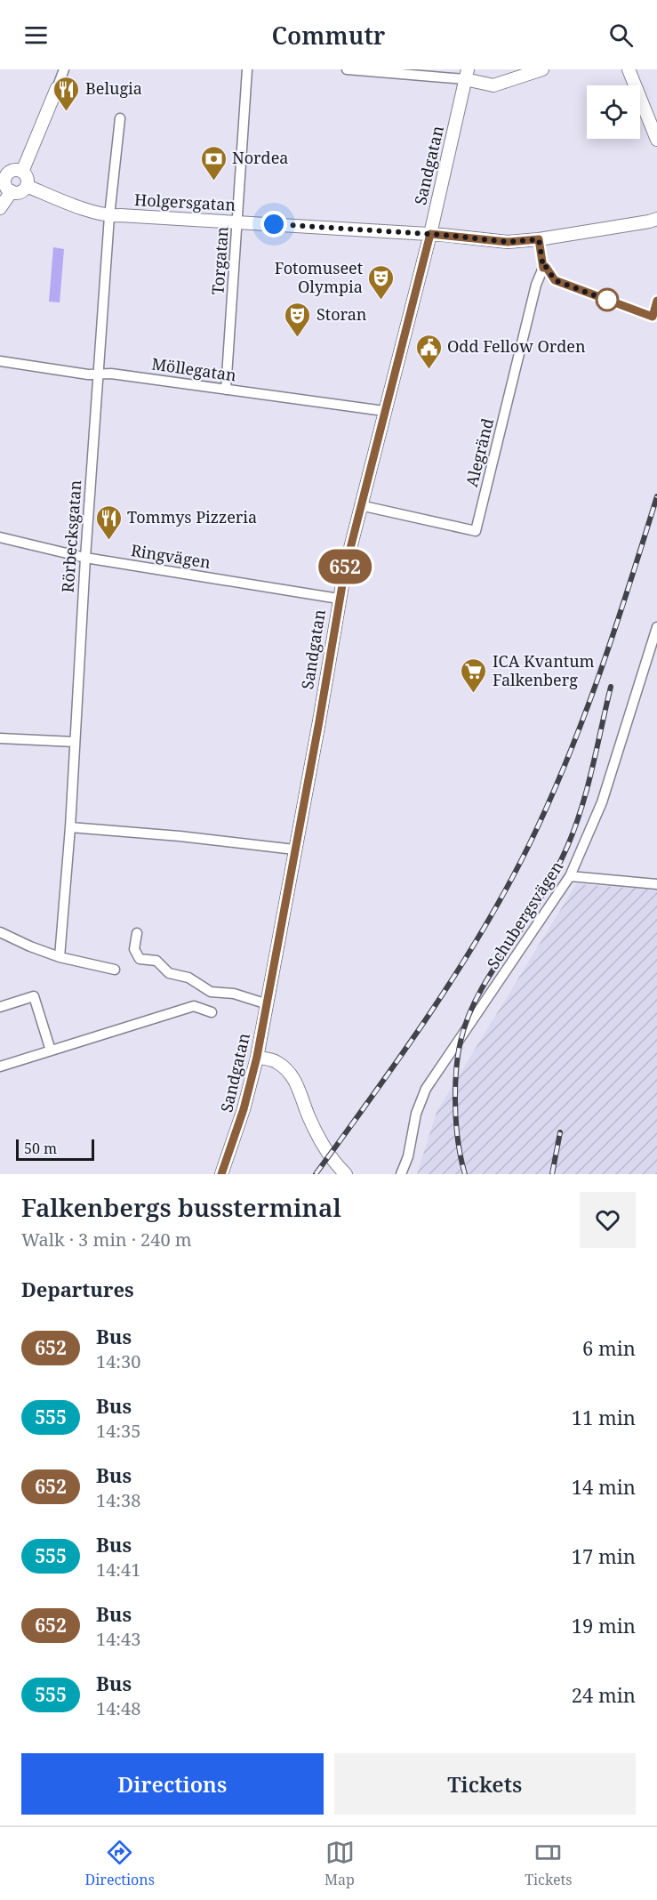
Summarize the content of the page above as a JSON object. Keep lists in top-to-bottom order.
{
  "streets": {
    "main road": ["Sandgatan", "Holgersgatan"],
    "street": [
      "Torgatan",
      "Möllegatan",
      "Alegränd",
      "Rörbecksgatan",
      "Ringvägen",
      "Schubergsvägen"
    ]
  },
  "crossings": [
    ["Sandgatan", "Holgersgatan"],
    ["Sandgatan", "Möllegatan"],
    ["Sandgatan", "Alegränd"],
    ["Sandgatan", "Ringvägen"],
    ["Holgersgatan", "Torgatan"],
    ["Holgersgatan", "Rörbecksgatan"],
    ["Torgatan", "Möllegatan"],
    ["Möllegatan", "Rörbecksgatan"],
    ["Rörbecksgatan", "Ringvägen"]
  ],
  "places": {
    "restaurant": ["Belugia", "Tommys Pizzeria"],
    "bank": ["Nordea"],
    "theatre": ["Fotomuseet Olympia", "Storan"],
    "public building": ["Odd Fellow Orden"],
    "supermarket": ["ICA Kvantum Falkenberg"]
  },
  "lines": ["bus line 652"],
  "scale_bar": "50 m",
  "page": {
    "header": "Commutr",
    "on_map": "652",
    "scale": "50 m",
    "heading": [
      ["Falkenbergs bussterminal", "Walk · 3 min · 240 m"],
      "Departures"
    ],
    "list": [
      {
        "mark": "652",
        "name": "Bus",
        "note": "14:30",
        "value": "6 min"
      },
      {
        "mark": "555",
        "name": "Bus",
        "note": "14:35",
        "value": "11 min"
      },
      {
        "mark": "652",
        "name": "Bus",
        "note": "14:38",
        "value": "14 min"
      },
      {
        "mark": "555",
        "name": "Bus",
        "note": "14:41",
        "value": "17 min"
      },
      {
        "mark": "652",
        "name": "Bus",
        "note": "14:43",
        "value": "19 min"
      },
      {
        "mark": "555",
        "name": "Bus",
        "note": "14:48",
        "value": "24 min"
      }
    ],
    "buttons": ["Directions", "Tickets"],
    "tabs": ["Directions", "Map", "Tickets"]
  }
}
